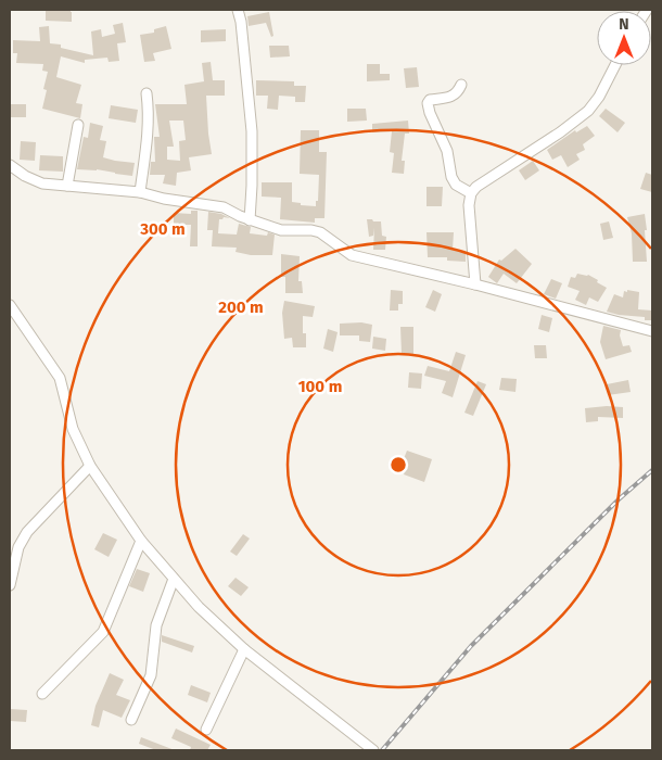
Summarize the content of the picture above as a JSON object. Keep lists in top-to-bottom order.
{
  "north": "top",
  "rings": ["300 m", "200 m", "100 m"]
}
